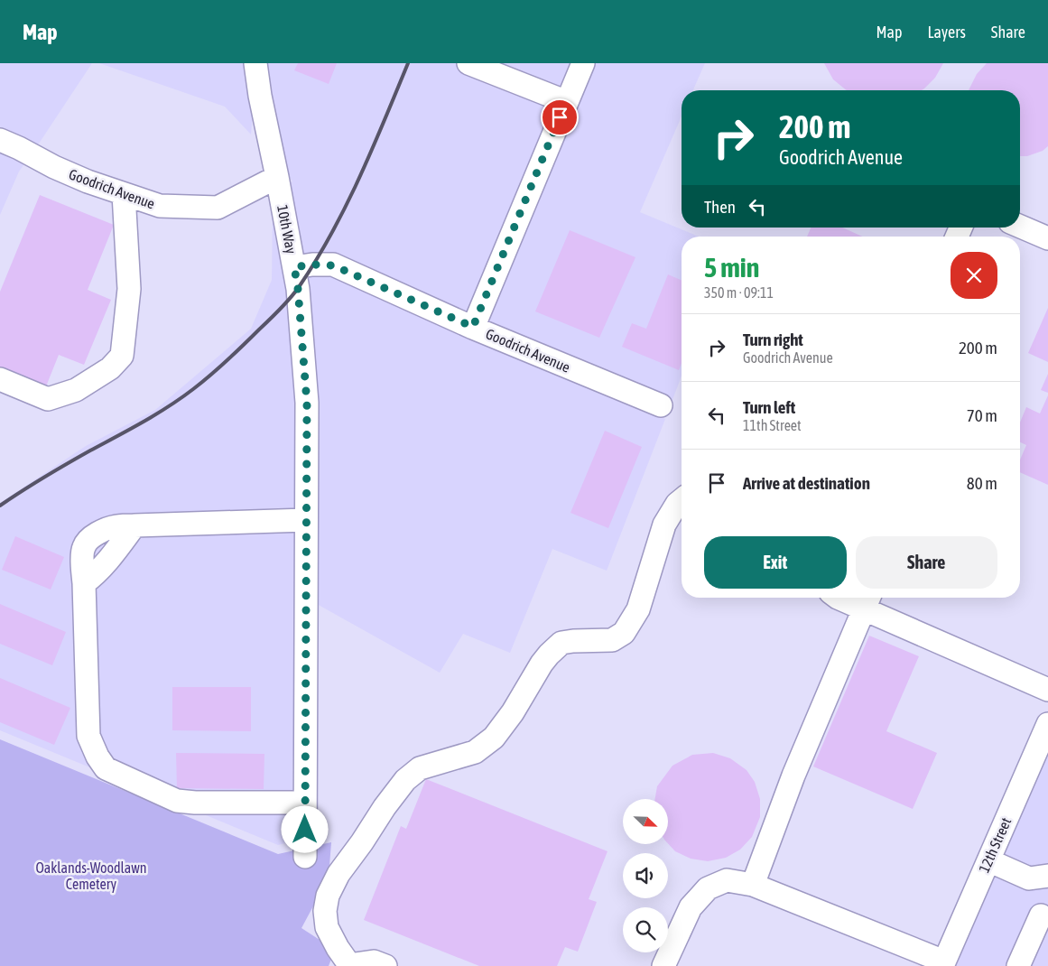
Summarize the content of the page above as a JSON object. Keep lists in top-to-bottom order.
{
  "streets": {
    "street": ["Goodrich Avenue", "10th Way", "12th Street"]
  },
  "crossings": [
    ["Goodrich Avenue", "10th Way"]
  ],
  "parks": ["Oaklands-Woodlawn Cemetery"],
  "north": "bottom right",
  "page": {
    "header": "Map",
    "nav": ["Map", "Layers", "Share"],
    "turn": ["200 m", "Goodrich Avenue"],
    "then": "Then",
    "heading": ["5 min", "350 m · 09:11"],
    "list": [
      {
        "name": "Turn right",
        "note": "Goodrich Avenue",
        "value": "200 m"
      },
      {
        "name": "Turn left",
        "note": "11th Street",
        "value": "70 m"
      },
      {
        "name": "Arrive at destination",
        "value": "80 m"
      }
    ],
    "buttons": ["Exit", "Share"]
  }
}
